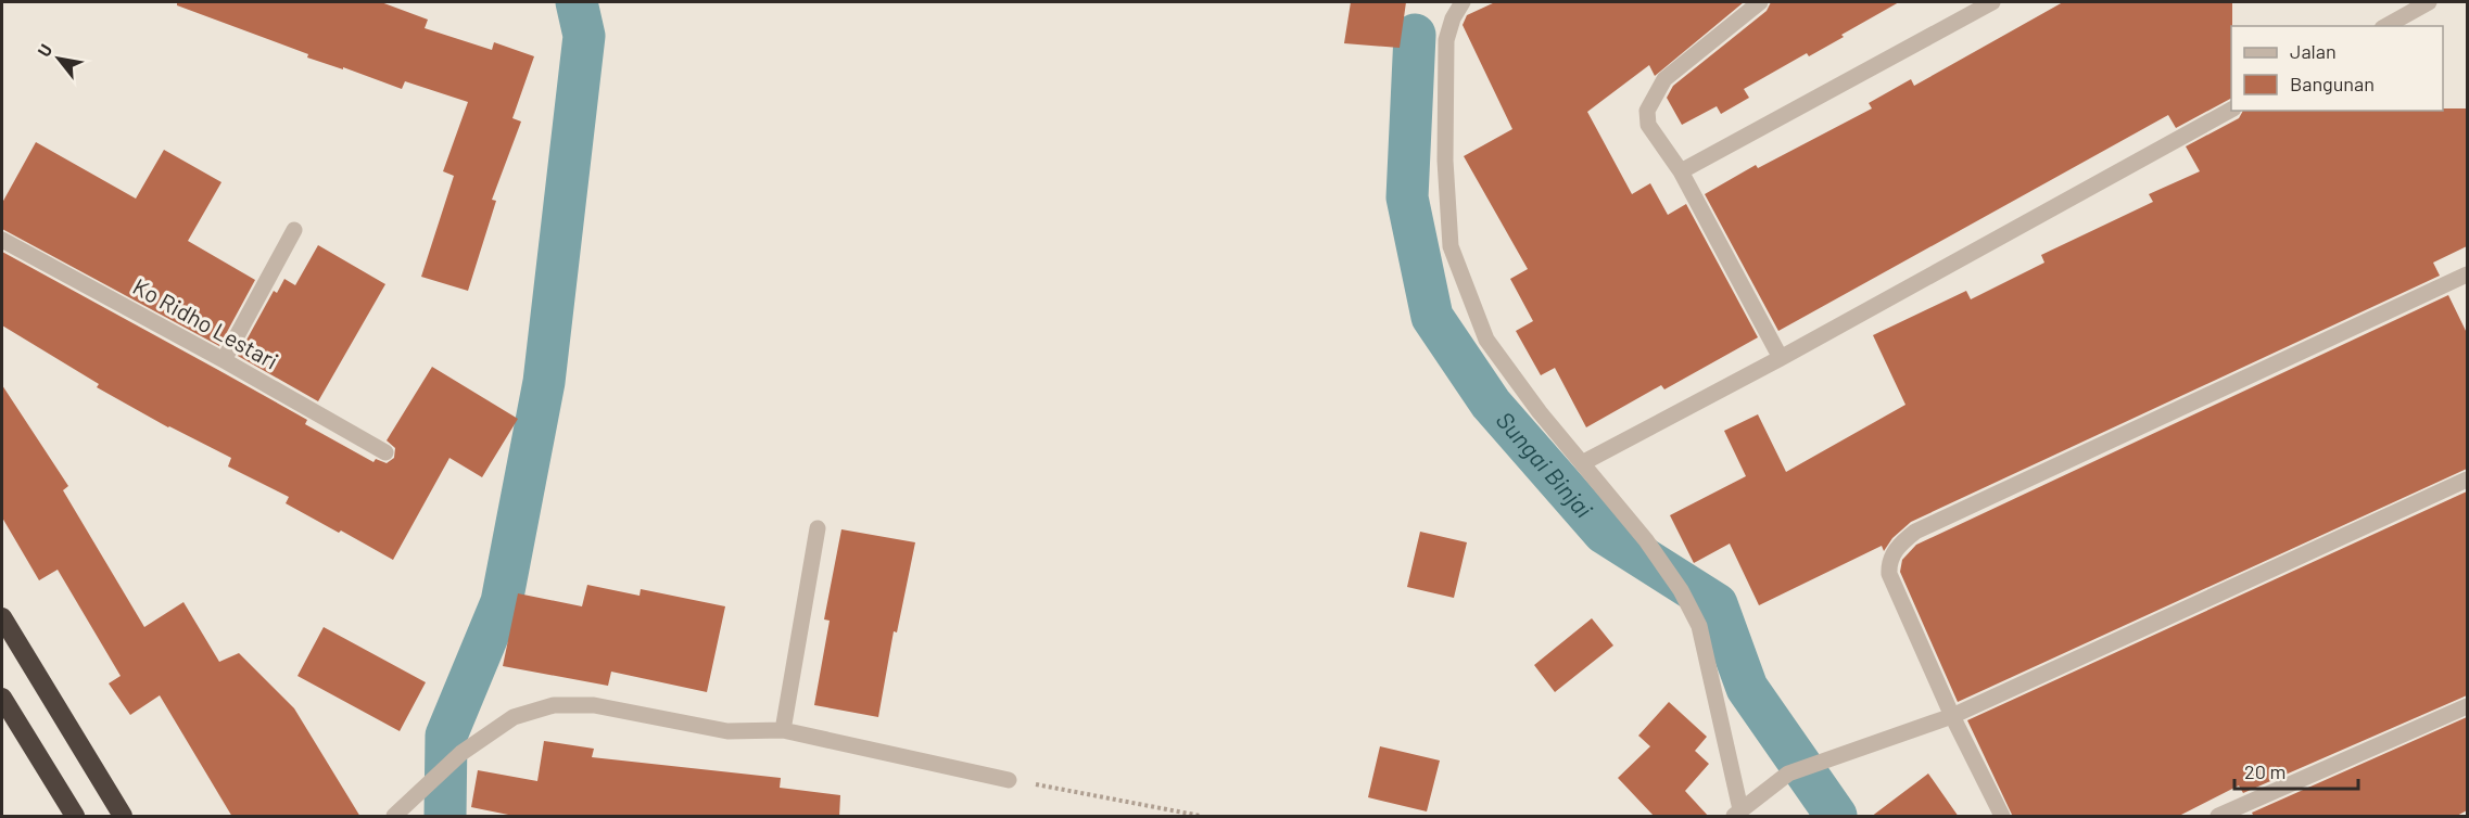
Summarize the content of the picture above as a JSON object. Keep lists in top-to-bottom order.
{
  "streets": {
    "street": ["Ko Ridho Lestari"]
  },
  "water": ["Sungai Binjai"],
  "legend": ["Jalan", "Bangunan"],
  "scale_bar": "20 m",
  "north": "top left"
}
